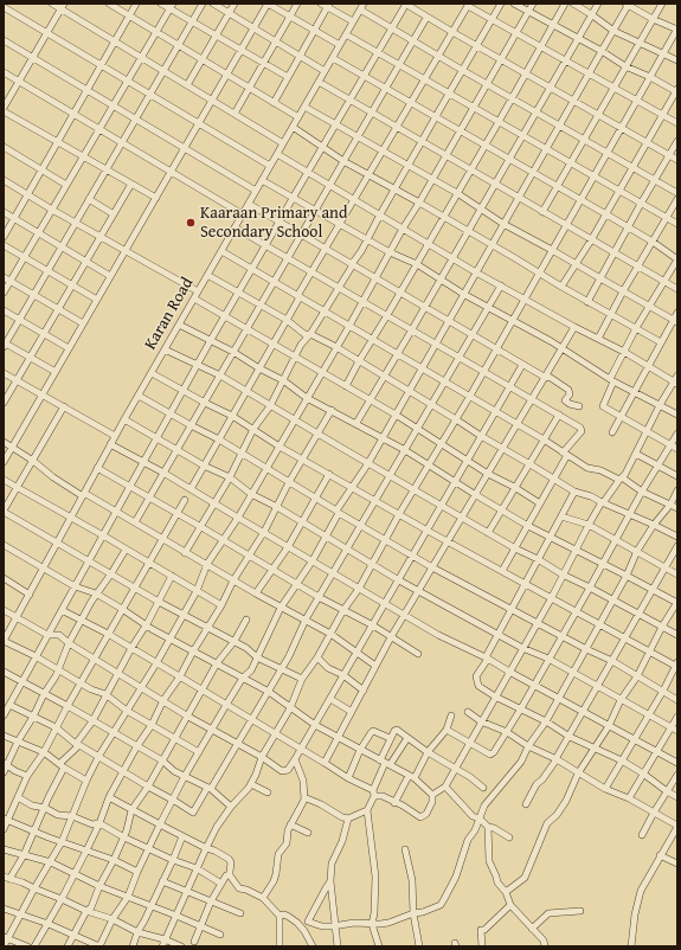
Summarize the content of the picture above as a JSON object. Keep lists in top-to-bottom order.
{
  "streets": {
    "street": ["Karan Road"]
  },
  "places": ["Kaaraan Primary and Secondary School"]
}
